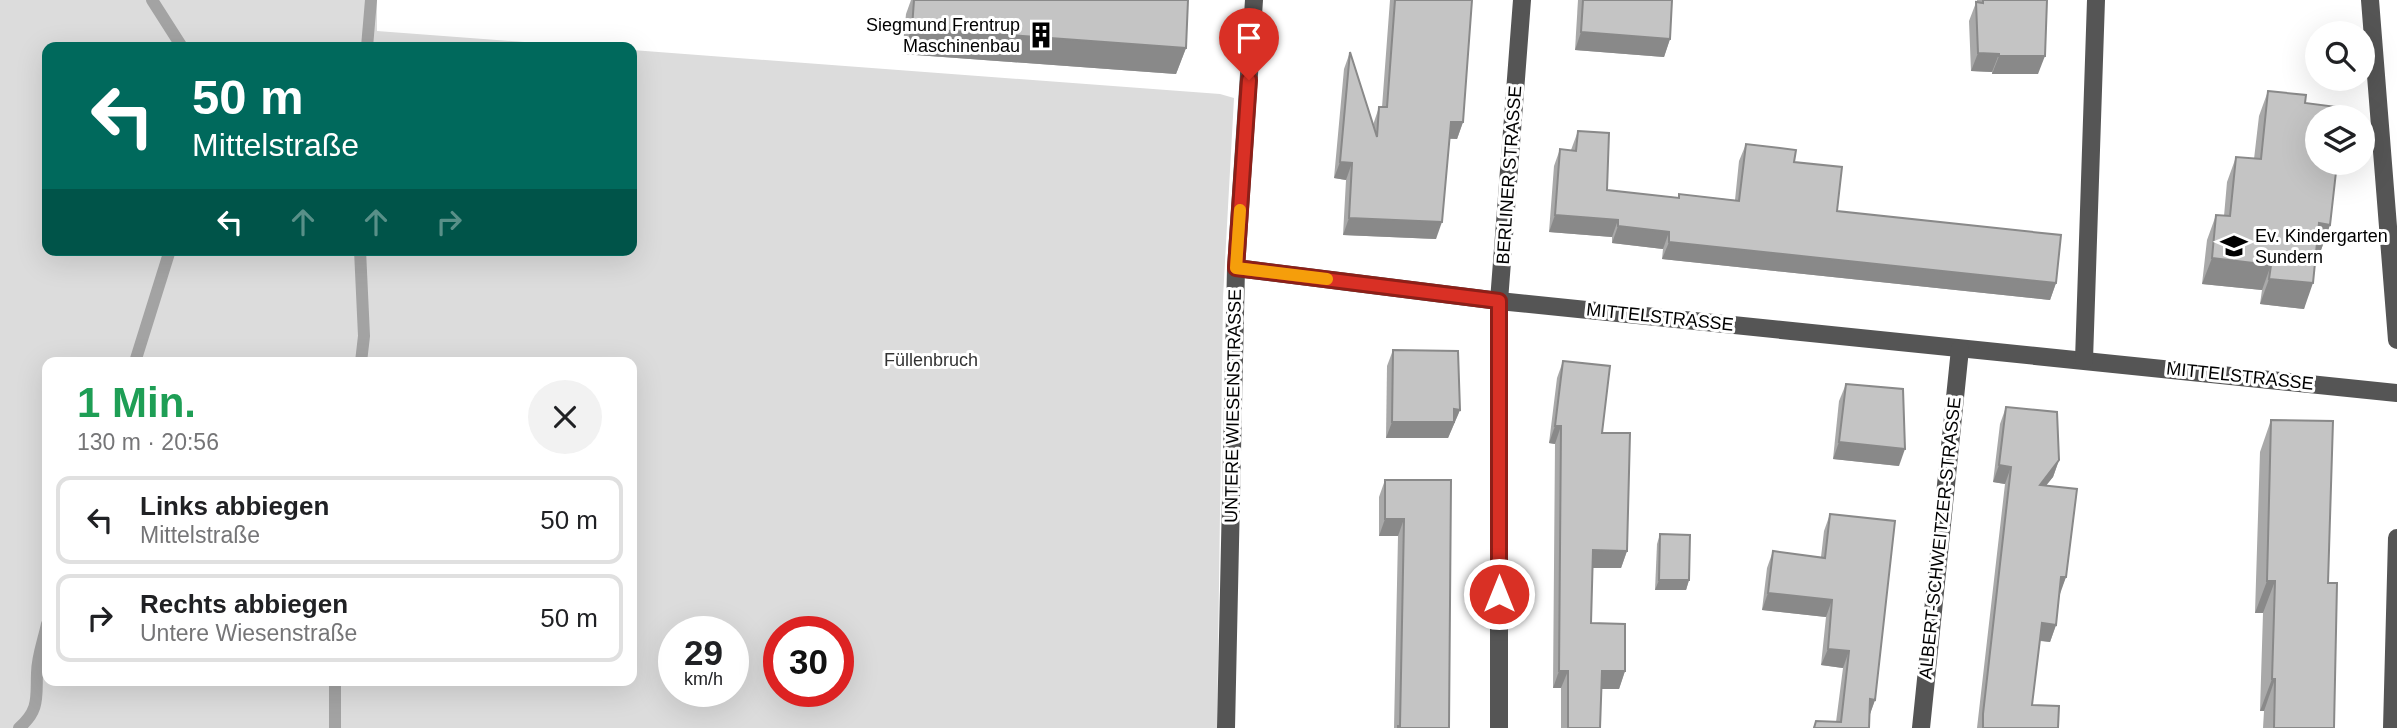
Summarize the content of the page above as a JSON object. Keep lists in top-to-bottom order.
{
  "streets": {
    "street": [
      "BERLINER STRASSE",
      "MITTELSTRASSE",
      "UNTERE WIESENSTRASSE",
      "ALBERT-SCHWEITZER-STRASSE"
    ]
  },
  "crossings": [
    ["BERLINER STRASSE", "MITTELSTRASSE"],
    ["MITTELSTRASSE", "UNTERE WIESENSTRASSE"],
    ["MITTELSTRASSE", "ALBERT-SCHWEITZER-STRASSE"]
  ],
  "parks": ["Füllenbruch"],
  "places": {
    "building": ["Siegmund Frentrup Maschinenbau"],
    "school or university": ["Ev. Kindergarten Sundern"]
  },
  "page": {
    "turn": ["50 m", "Mittelstraße"],
    "heading": ["1 Min.", "130 m · 20:56"],
    "list": [
      {
        "name": "Links abbiegen",
        "note": "Mittelstraße",
        "value": "50 m"
      },
      {
        "name": "Rechts abbiegen",
        "note": "Untere Wiesenstraße",
        "value": "50 m"
      }
    ],
    "speed": "29 km/h",
    "limit": "30"
  }
}
